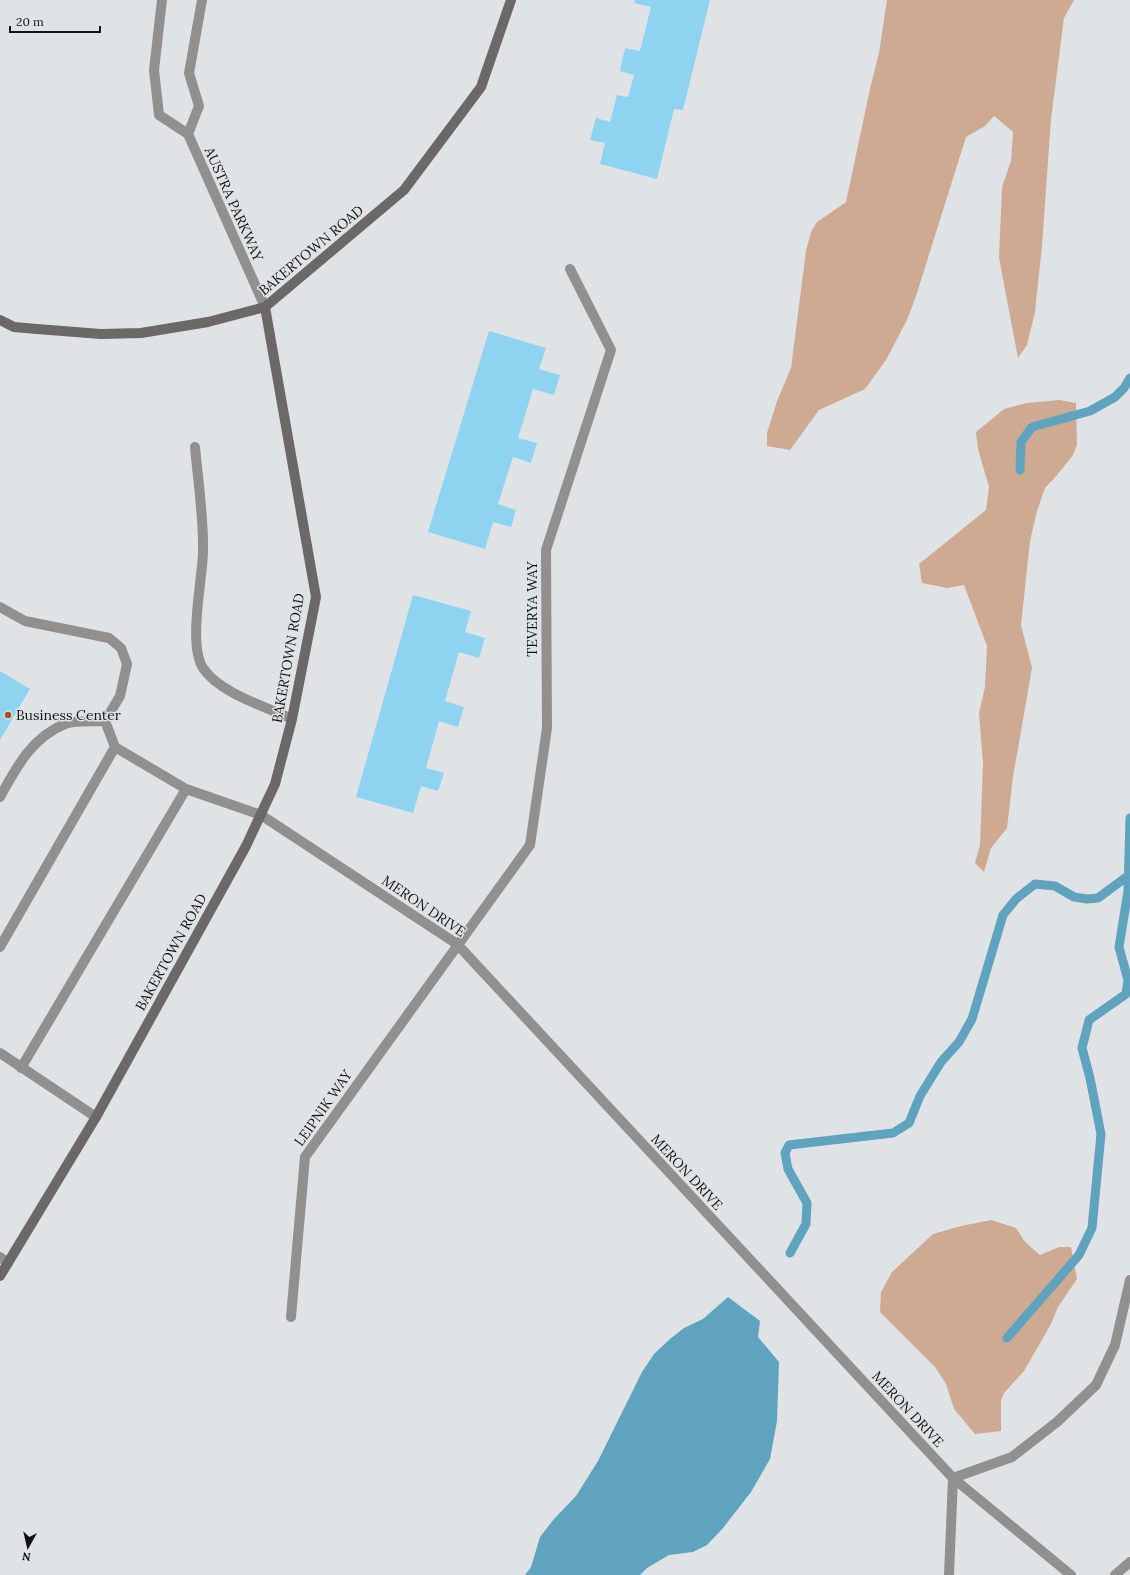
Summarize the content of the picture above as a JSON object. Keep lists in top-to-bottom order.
{
  "streets": {
    "street": [
      "AUSTRA PARKWAY",
      "BAKERTOWN ROAD",
      "TEVERYA WAY",
      "MERON DRIVE",
      "LEIPNIK WAY"
    ]
  },
  "crossings": [
    ["AUSTRA PARKWAY", "BAKERTOWN ROAD"],
    ["BAKERTOWN ROAD", "MERON DRIVE"],
    ["TEVERYA WAY", "MERON DRIVE"],
    ["TEVERYA WAY", "LEIPNIK WAY"],
    ["MERON DRIVE", "LEIPNIK WAY"]
  ],
  "places": ["Business Center"],
  "scale_bar": "20 m",
  "north": "bottom"
}
